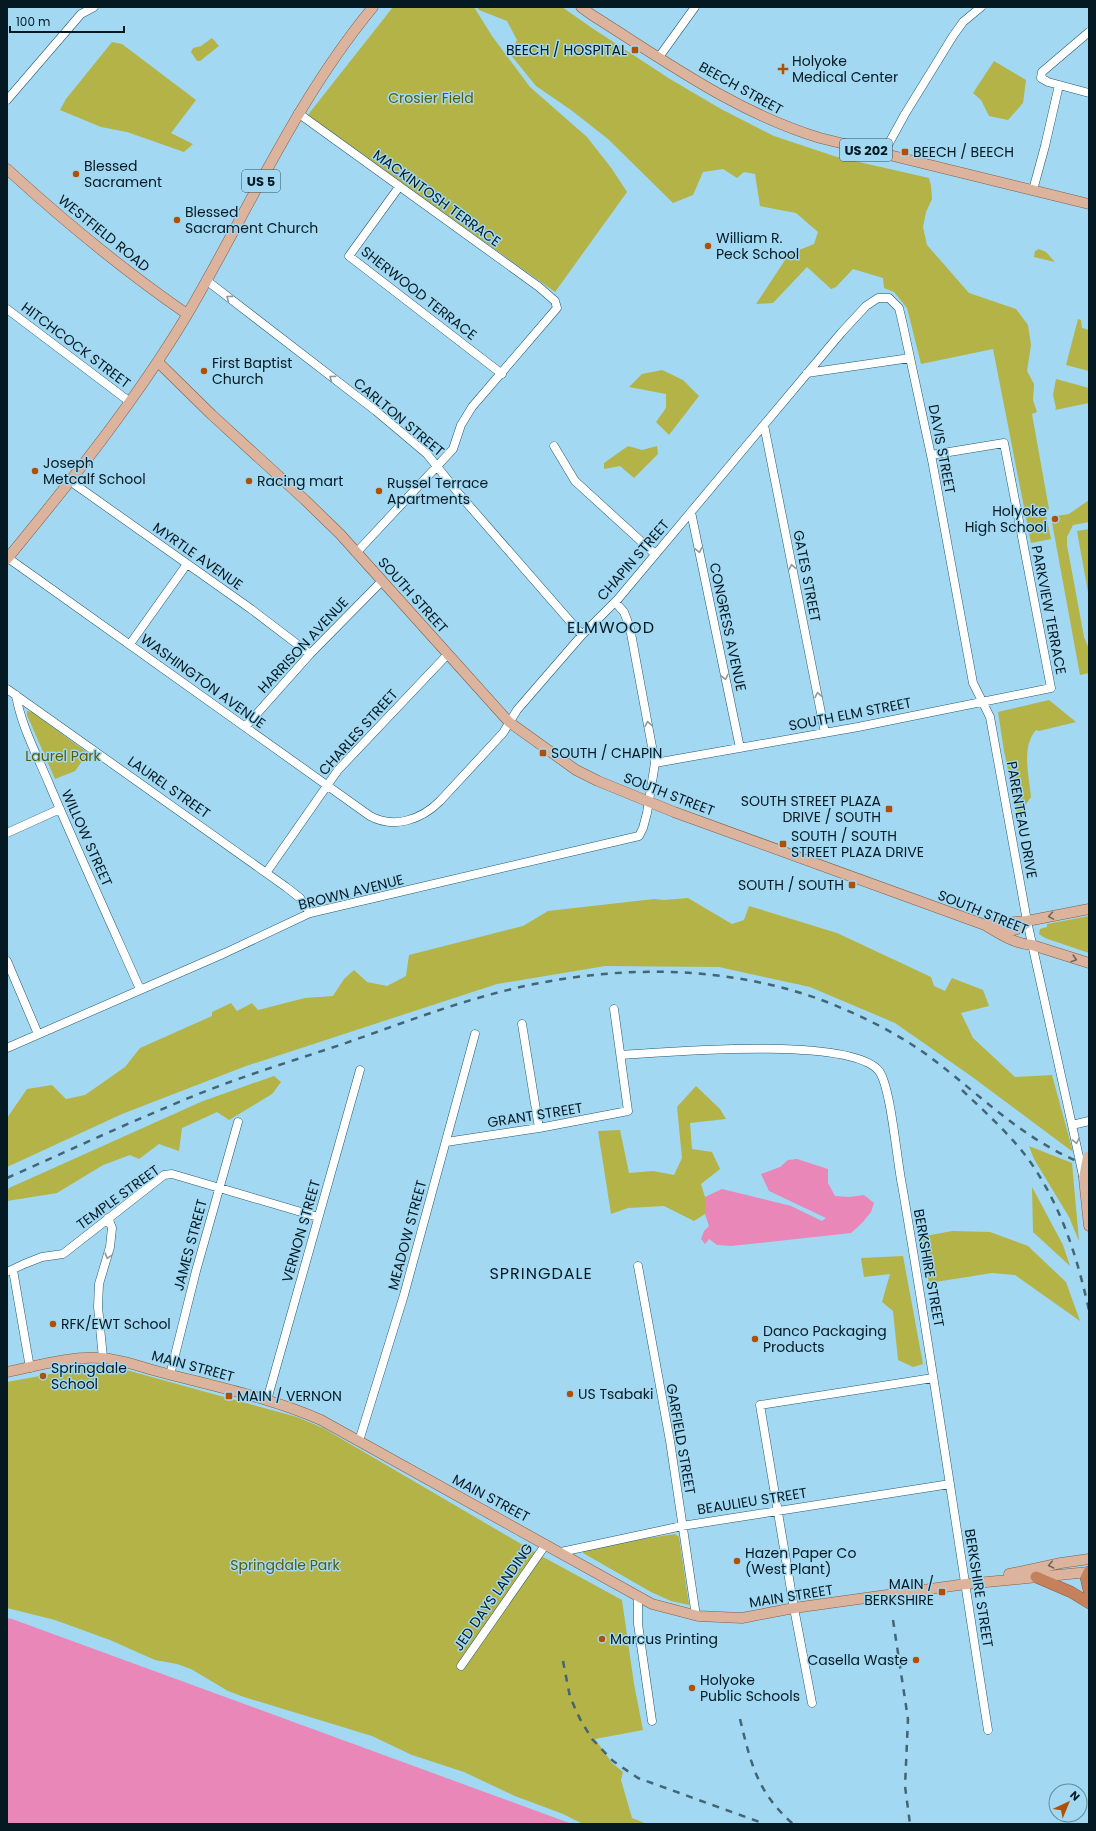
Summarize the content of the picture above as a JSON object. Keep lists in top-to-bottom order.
{
  "streets": {
    "main road": [
      "BEECH STREET",
      "US 202",
      "US 5",
      "WESTFIELD ROAD",
      "SOUTH STREET",
      "MAIN STREET"
    ],
    "street": [
      "MACKINTOSH TERRACE",
      "SHERWOOD TERRACE",
      "HITCHCOCK STREET",
      "CARLTON STREET",
      "DAVIS STREET",
      "MYRTLE AVENUE",
      "CHAPIN STREET",
      "GATES STREET",
      "PARKVIEW TERRACE",
      "CONGRESS AVENUE",
      "HARRISON AVENUE",
      "WASHINGTON AVENUE",
      "SOUTH ELM STREET",
      "CHARLES STREET",
      "LAUREL STREET",
      "PARENTEAU DRIVE",
      "WILLOW STREET",
      "BROWN AVENUE",
      "GRANT STREET",
      "TEMPLE STREET",
      "VERNON STREET",
      "MEADOW STREET",
      "JAMES STREET",
      "BERKSHIRE STREET",
      "GARFIELD STREET",
      "BEAULIEU STREET",
      "JED DAYS LANDING"
    ]
  },
  "crossings": [
    ["US 5", "MACKINTOSH TERRACE"],
    ["US 5", "WESTFIELD ROAD"],
    ["US 5", "HITCHCOCK STREET"],
    ["US 5", "CARLTON STREET"],
    ["US 5", "MYRTLE AVENUE"],
    ["US 5", "SOUTH STREET"],
    ["US 5", "WASHINGTON AVENUE"],
    ["MACKINTOSH TERRACE", "SHERWOOD TERRACE"],
    ["CARLTON STREET", "CHAPIN STREET"],
    ["DAVIS STREET", "CHAPIN STREET"],
    ["DAVIS STREET", "PARKVIEW TERRACE"],
    ["DAVIS STREET", "SOUTH ELM STREET"],
    ["DAVIS STREET", "PARENTEAU DRIVE"],
    ["MYRTLE AVENUE", "HARRISON AVENUE"],
    ["CHAPIN STREET", "GATES STREET"],
    ["CHAPIN STREET", "SOUTH STREET"],
    ["CHAPIN STREET", "CONGRESS AVENUE"],
    ["CHAPIN STREET", "WASHINGTON AVENUE"],
    ["GATES STREET", "SOUTH ELM STREET"],
    ["SOUTH STREET", "HARRISON AVENUE"],
    ["SOUTH STREET", "CHARLES STREET"],
    ["SOUTH STREET", "PARENTEAU DRIVE"],
    ["SOUTH STREET", "BROWN AVENUE"],
    ["PARKVIEW TERRACE", "SOUTH ELM STREET"],
    ["CONGRESS AVENUE", "SOUTH ELM STREET"],
    ["HARRISON AVENUE", "WASHINGTON AVENUE"],
    ["WASHINGTON AVENUE", "CHARLES STREET"],
    ["SOUTH ELM STREET", "PARENTEAU DRIVE"],
    ["CHARLES STREET", "LAUREL STREET"],
    ["LAUREL STREET", "WILLOW STREET"],
    ["LAUREL STREET", "BROWN AVENUE"],
    ["WILLOW STREET", "BROWN AVENUE"],
    ["GRANT STREET", "MEADOW STREET"],
    ["GRANT STREET", "BERKSHIRE STREET"],
    ["TEMPLE STREET", "VERNON STREET"],
    ["TEMPLE STREET", "JAMES STREET"],
    ["VERNON STREET", "MAIN STREET"],
    ["MEADOW STREET", "MAIN STREET"],
    ["JAMES STREET", "MAIN STREET"],
    ["BERKSHIRE STREET", "MAIN STREET"],
    ["BERKSHIRE STREET", "BEAULIEU STREET"],
    ["MAIN STREET", "GARFIELD STREET"],
    ["MAIN STREET", "BEAULIEU STREET"],
    ["MAIN STREET", "JED DAYS LANDING"],
    ["GARFIELD STREET", "BEAULIEU STREET"]
  ],
  "one_way": ["CARLTON STREET", "GATES STREET", "CONGRESS AVENUE"],
  "districts": ["ELMWOOD", "SPRINGDALE"],
  "parks": ["Crosier Field", "Laurel Park", "Springdale Park"],
  "places": {
    "transit": [
      "BEECH / HOSPITAL",
      "BEECH / BEECH",
      "SOUTH / CHAPIN",
      "SOUTH STREET PLAZA DRIVE / SOUTH",
      "SOUTH / SOUTH STREET PLAZA DRIVE",
      "SOUTH / SOUTH",
      "MAIN / VERNON",
      "MAIN / BERKSHIRE"
    ],
    "health": ["Holyoke Medical Center"],
    "other": [
      "Blessed Sacrament",
      "Blessed Sacrament Church",
      "William R. Peck School",
      "First Baptist Church",
      "Joseph Metcalf School",
      "Racing mart",
      "Russel Terrace Apartments",
      "Holyoke High School",
      "RFK/EWT School",
      "Danco Packaging Products",
      "Springdale School",
      "US Tsabaki",
      "Hazen Paper Co (West Plant)",
      "Marcus Printing",
      "Casella Waste",
      "Holyoke Public Schools"
    ]
  },
  "scale_bar": "100 m",
  "north": "top right"
}
